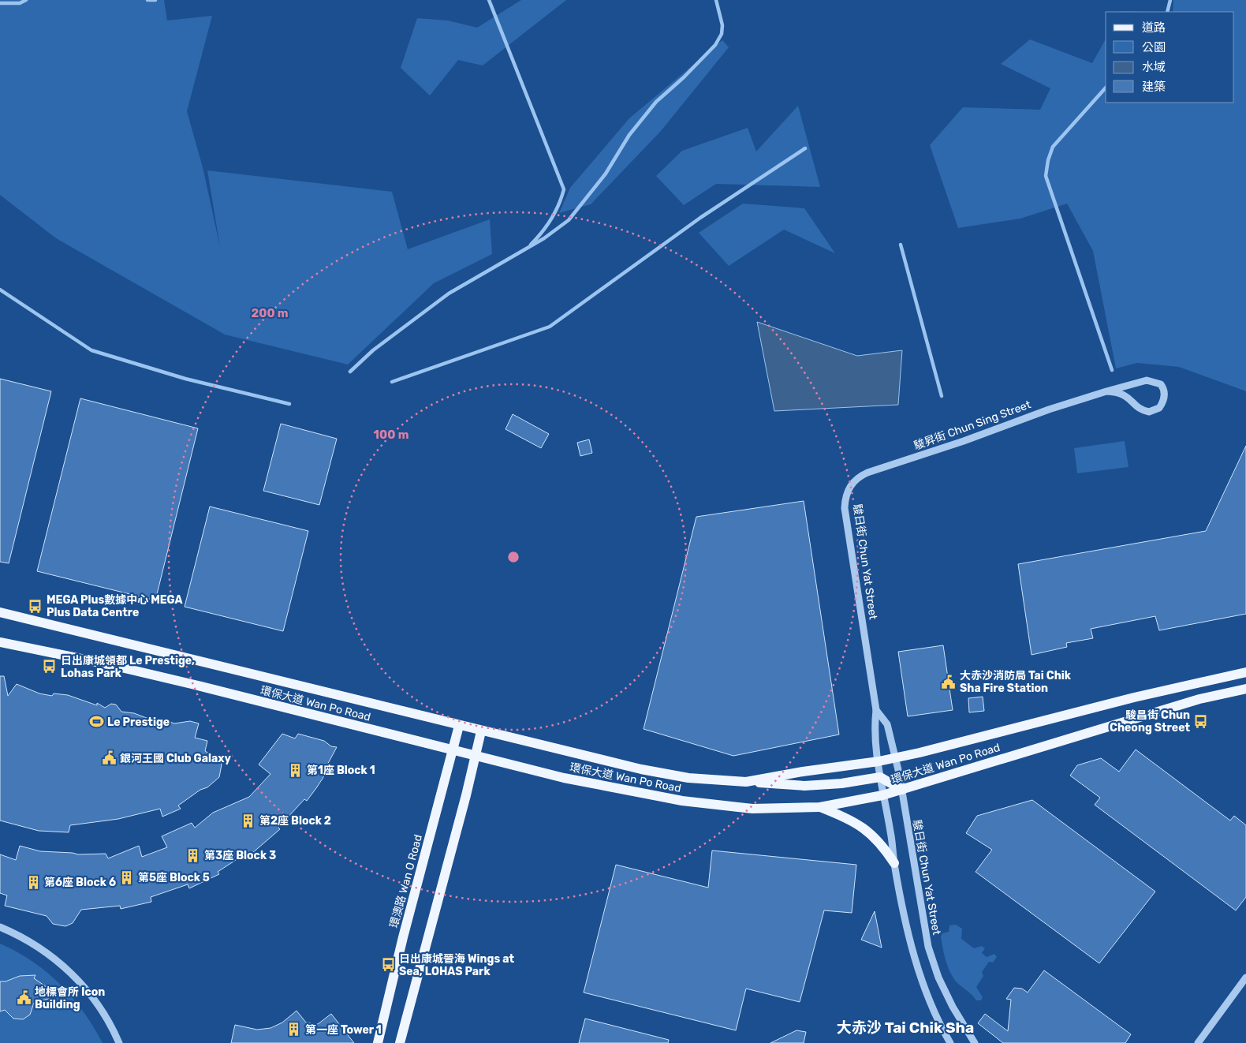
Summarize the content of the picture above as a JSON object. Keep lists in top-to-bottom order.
{
  "streets": {
    "main road": ["環保大道 Wan Po Road", "環澳路 Wan O Road"],
    "street": ["駿昇街 Chun Sing Street", "駿日街 Chun Yat Street"]
  },
  "crossings": [
    ["駿昇街 Chun Sing Street", "駿日街 Chun Yat Street"],
    ["駿日街 Chun Yat Street", "環保大道 Wan Po Road"],
    ["環保大道 Wan Po Road", "環澳路 Wan O Road"]
  ],
  "districts": ["大赤沙 Tai Chik Sha"],
  "places": {
    "bus stop": [
      "MEGA Plus數據中心 MEGA Plus Data Centre",
      "日出康城領都 Le Prestige, Lohas Park",
      "駿昌街 Chun Cheong Street",
      "日出康城晉海 Wings at Sea, LOHAS Park"
    ],
    "public building": ["大赤沙消防局 Tai Chik Sha Fire Station", "銀河王國 Club Galaxy", "地標會所 Icon Building"],
    "sports": ["Le Prestige"],
    "building": [
      "第1座 Block 1",
      "第2座 Block 2",
      "第3座 Block 3",
      "第5座 Block 5",
      "第6座 Block 6",
      "第一座 Tower 1"
    ]
  },
  "legend": [
    "道路",
    "公園",
    "水域",
    "建築"
  ],
  "rings": ["200 m", "100 m"]
}
